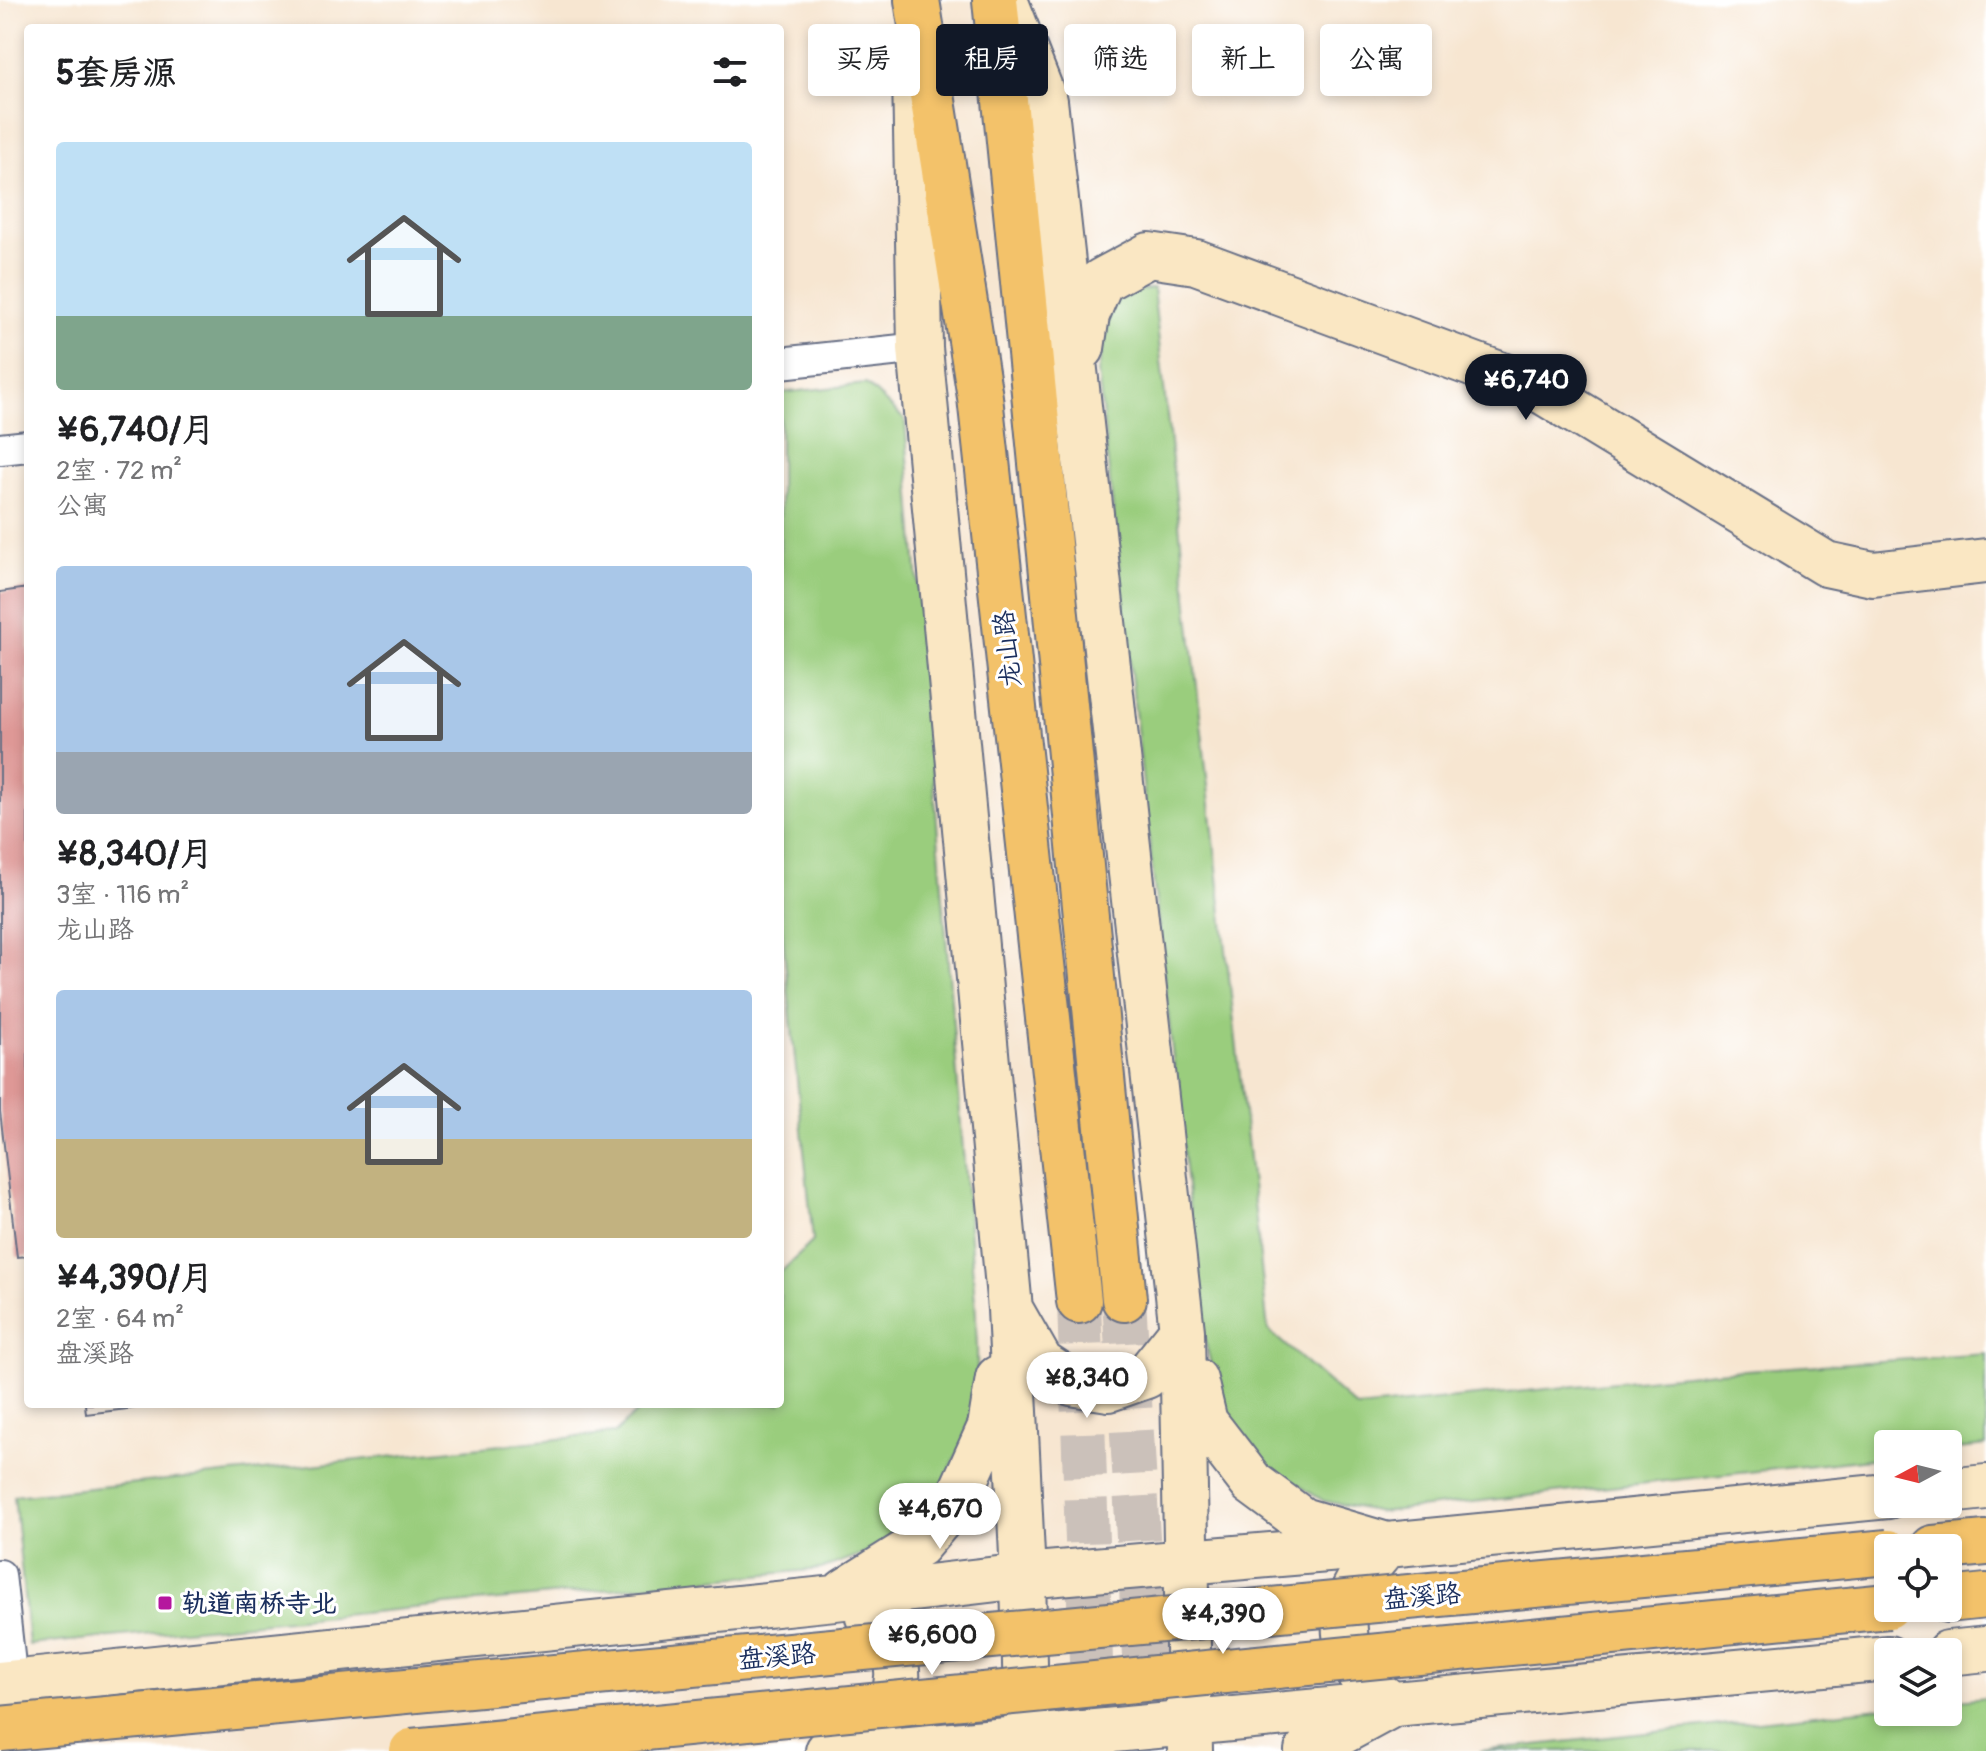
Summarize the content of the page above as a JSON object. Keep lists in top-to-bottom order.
{
  "streets": {
    "main road": ["龙山路", "盘溪路"]
  },
  "places": {
    "transit": ["轨道南桥寺北"]
  },
  "north": "left",
  "page": {
    "chip": [
      "买房",
      "租房",
      "筛选",
      "新上",
      "公寓"
    ],
    "heading": "5套房源",
    "list": [
      {
        "name": "¥6,740/月",
        "note": "2室 · 72 m² · 公寓"
      },
      {
        "name": "¥8,340/月",
        "note": "3室 · 116 m² · 龙山路"
      },
      {
        "name": "¥4,390/月",
        "note": "2室 · 64 m² · 盘溪路"
      }
    ],
    "price": [
      "¥6,740",
      "¥8,340",
      "¥4,670",
      "¥4,390",
      "¥6,600"
    ]
  }
}
